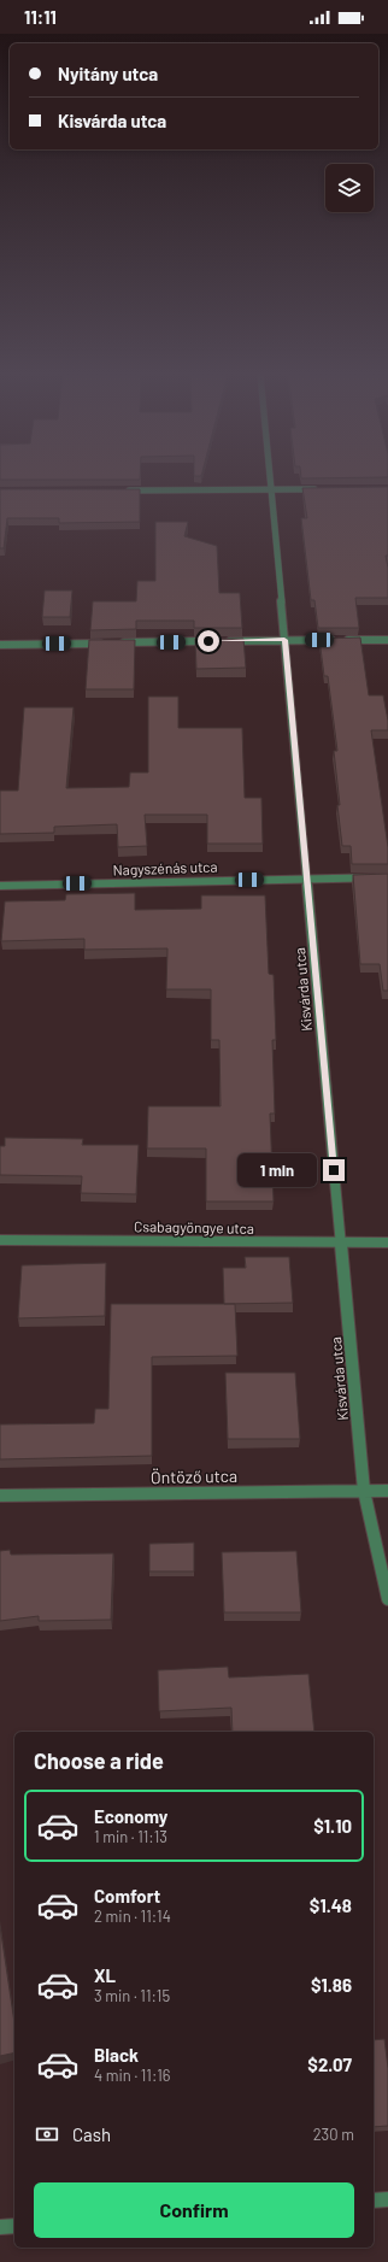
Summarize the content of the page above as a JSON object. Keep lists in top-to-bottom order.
{
  "streets": {
    "street": [
      "Nagyszénás utca",
      "Kisvárda utca",
      "Csabagyöngye utca",
      "Öntöző utca"
    ]
  },
  "crossings": [
    ["Nagyszénás utca", "Kisvárda utca"],
    ["Kisvárda utca", "Csabagyöngye utca"],
    ["Kisvárda utca", "Öntöző utca"]
  ],
  "page": {
    "status": "11:11",
    "banner": ["Nyitány utca", "Kisvárda utca"],
    "bubble": "1 min",
    "heading": "Choose a ride",
    "list": [
      {
        "name": "Economy",
        "note": "1 min · 11:13",
        "value": "$1.10"
      },
      {
        "name": "Comfort",
        "note": "2 min · 11:14",
        "value": "$1.48"
      },
      {
        "name": "XL",
        "note": "3 min · 11:15",
        "value": "$1.86"
      },
      {
        "name": "Black",
        "note": "4 min · 11:16",
        "value": "$2.07"
      }
    ],
    "pay": ["Cash", "230 m"],
    "buttons": "Confirm"
  }
}
